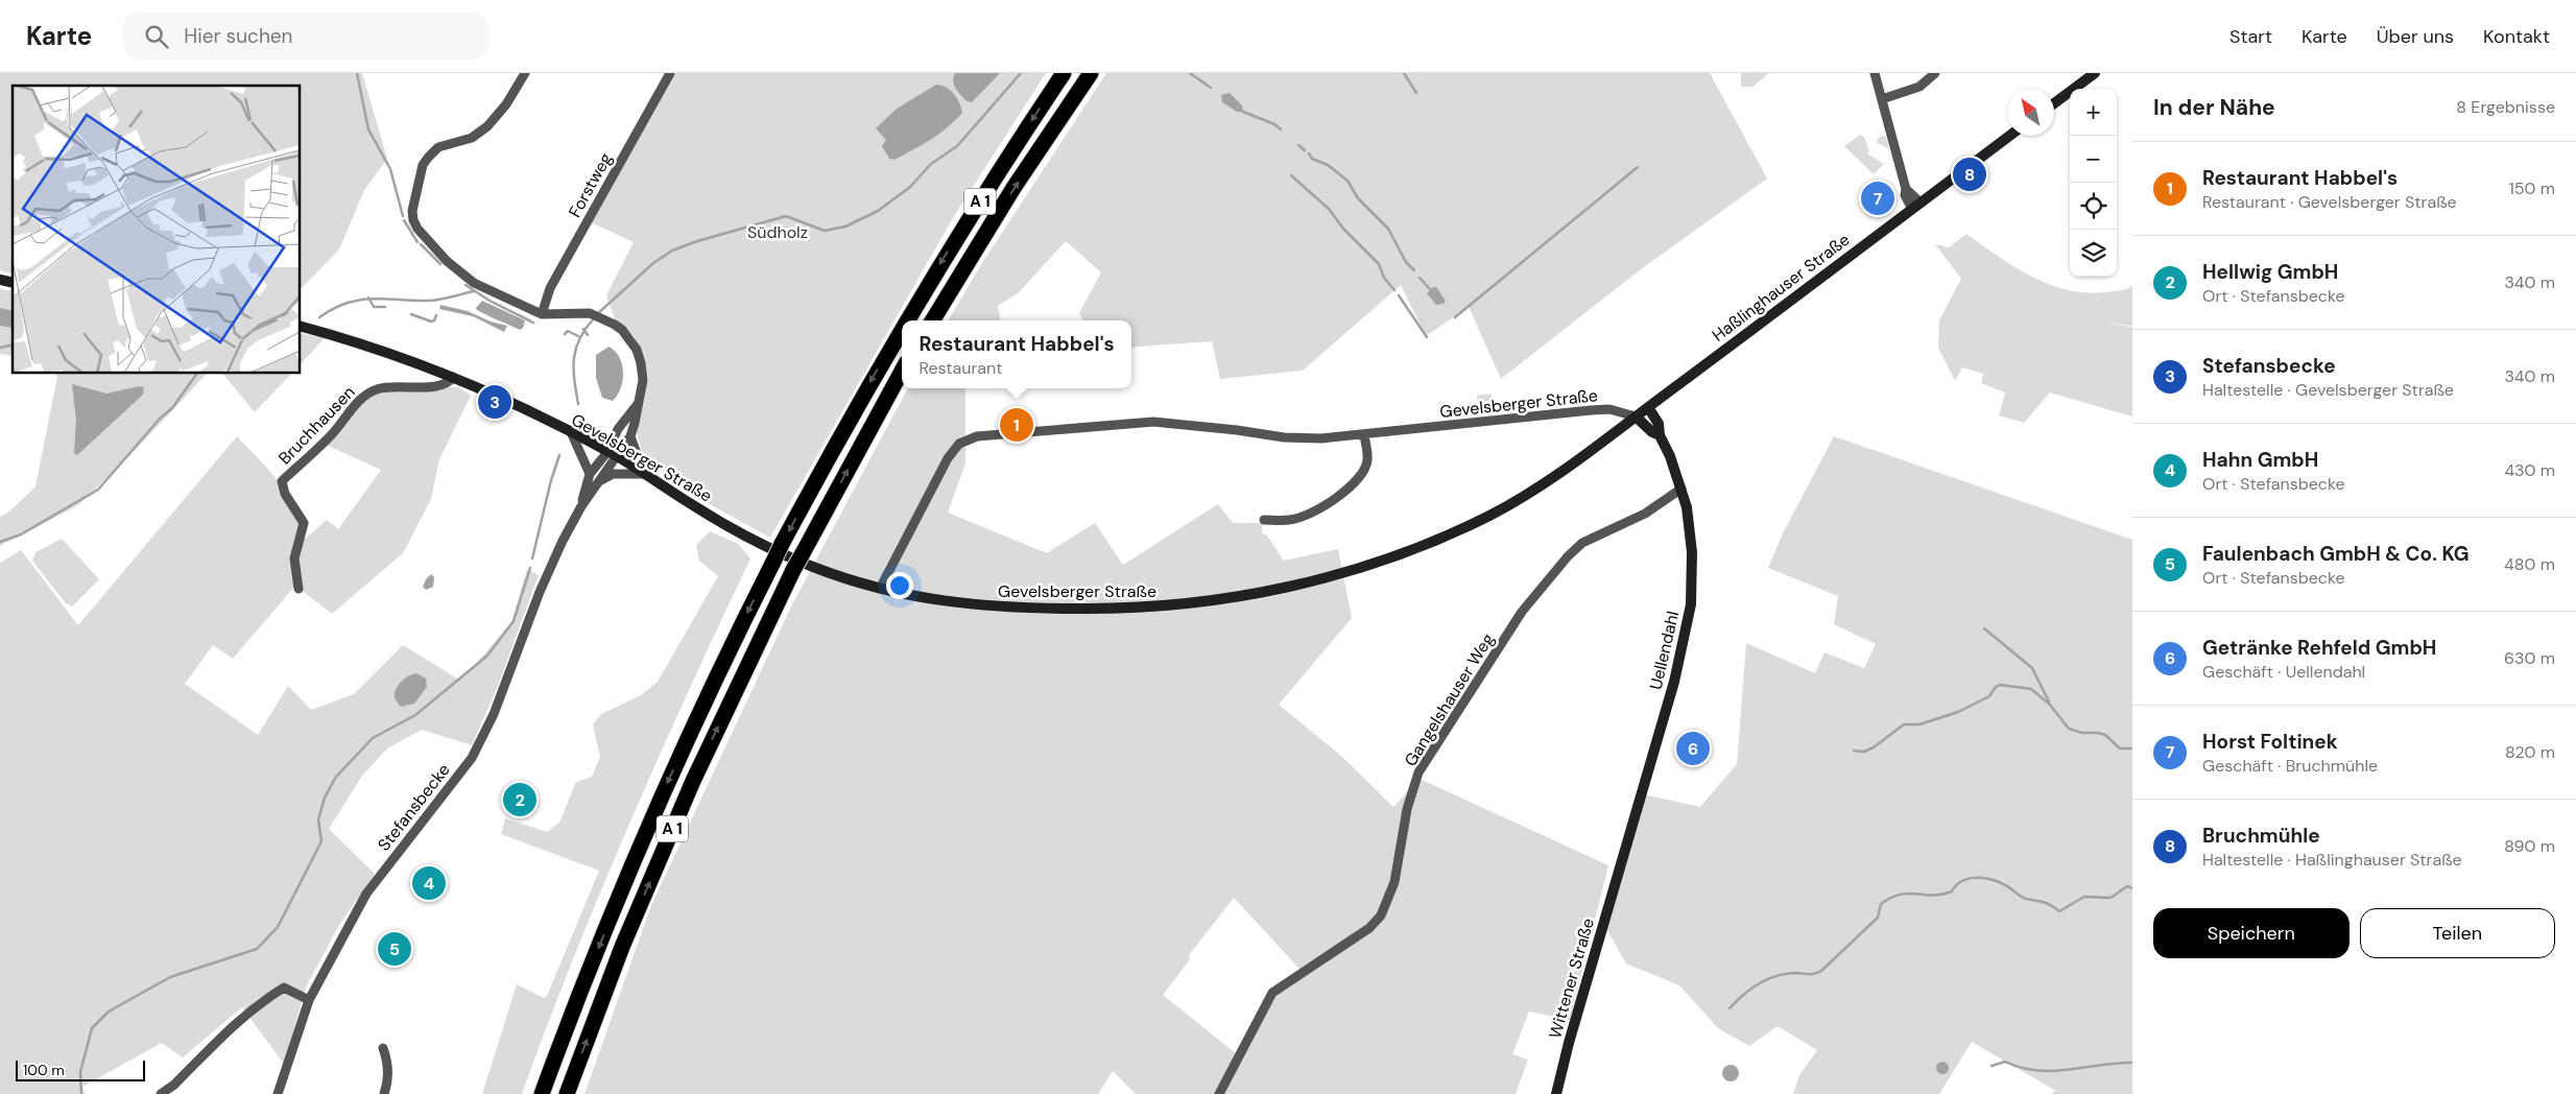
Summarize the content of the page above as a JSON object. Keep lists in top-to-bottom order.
{
  "streets": {
    "highway": ["A 1"],
    "main road": [
      "Haßlinghauser Straße",
      "Gevelsberger Straße",
      "Uellendahl",
      "Wittener Straße"
    ],
    "street": [
      "Forstweg",
      "Bruchhausen",
      "Gangelshauser Weg",
      "Stefansbecke"
    ]
  },
  "crossings": [
    ["Haßlinghauser Straße", "Gevelsberger Straße"],
    ["Haßlinghauser Straße", "Uellendahl"],
    ["Gevelsberger Straße", "Bruchhausen"],
    ["Gevelsberger Straße", "Stefansbecke"],
    ["Uellendahl", "Gangelshauser Weg"],
    ["Uellendahl", "Wittener Straße"]
  ],
  "parks": ["Südholz"],
  "scale_bar": "100 m",
  "north": "top left",
  "page": {
    "header": "Karte",
    "search": "Hier suchen",
    "nav": [
      "Start",
      "Karte",
      "Über uns",
      "Kontakt"
    ],
    "heading": ["In der Nähe", "8 Ergebnisse"],
    "map_buttons": ["+", "−"],
    "list": [
      {
        "mark": "1",
        "name": "Restaurant Habbel's",
        "note": "Restaurant · Gevelsberger Straße",
        "value": "150 m"
      },
      {
        "mark": "2",
        "name": "Hellwig GmbH",
        "note": "Ort · Stefansbecke",
        "value": "340 m"
      },
      {
        "mark": "3",
        "name": "Stefansbecke",
        "note": "Haltestelle · Gevelsberger Straße",
        "value": "340 m"
      },
      {
        "mark": "4",
        "name": "Hahn GmbH",
        "note": "Ort · Stefansbecke",
        "value": "430 m"
      },
      {
        "mark": "5",
        "name": "Faulenbach GmbH & Co. KG",
        "note": "Ort · Stefansbecke",
        "value": "480 m"
      },
      {
        "mark": "6",
        "name": "Getränke Rehfeld GmbH",
        "note": "Geschäft · Uellendahl",
        "value": "630 m"
      },
      {
        "mark": "7",
        "name": "Horst Foltinek",
        "note": "Geschäft · Bruchmühle",
        "value": "820 m"
      },
      {
        "mark": "8",
        "name": "Bruchmühle",
        "note": "Haltestelle · Haßlinghauser Straße",
        "value": "890 m"
      }
    ],
    "pins": [
      "8",
      "7",
      "3",
      "1",
      "6",
      "2",
      "4",
      "5"
    ],
    "popup": ["Restaurant Habbel's", "Restaurant"],
    "buttons": ["Speichern", "Teilen"],
    "scale": "100 m"
  }
}
